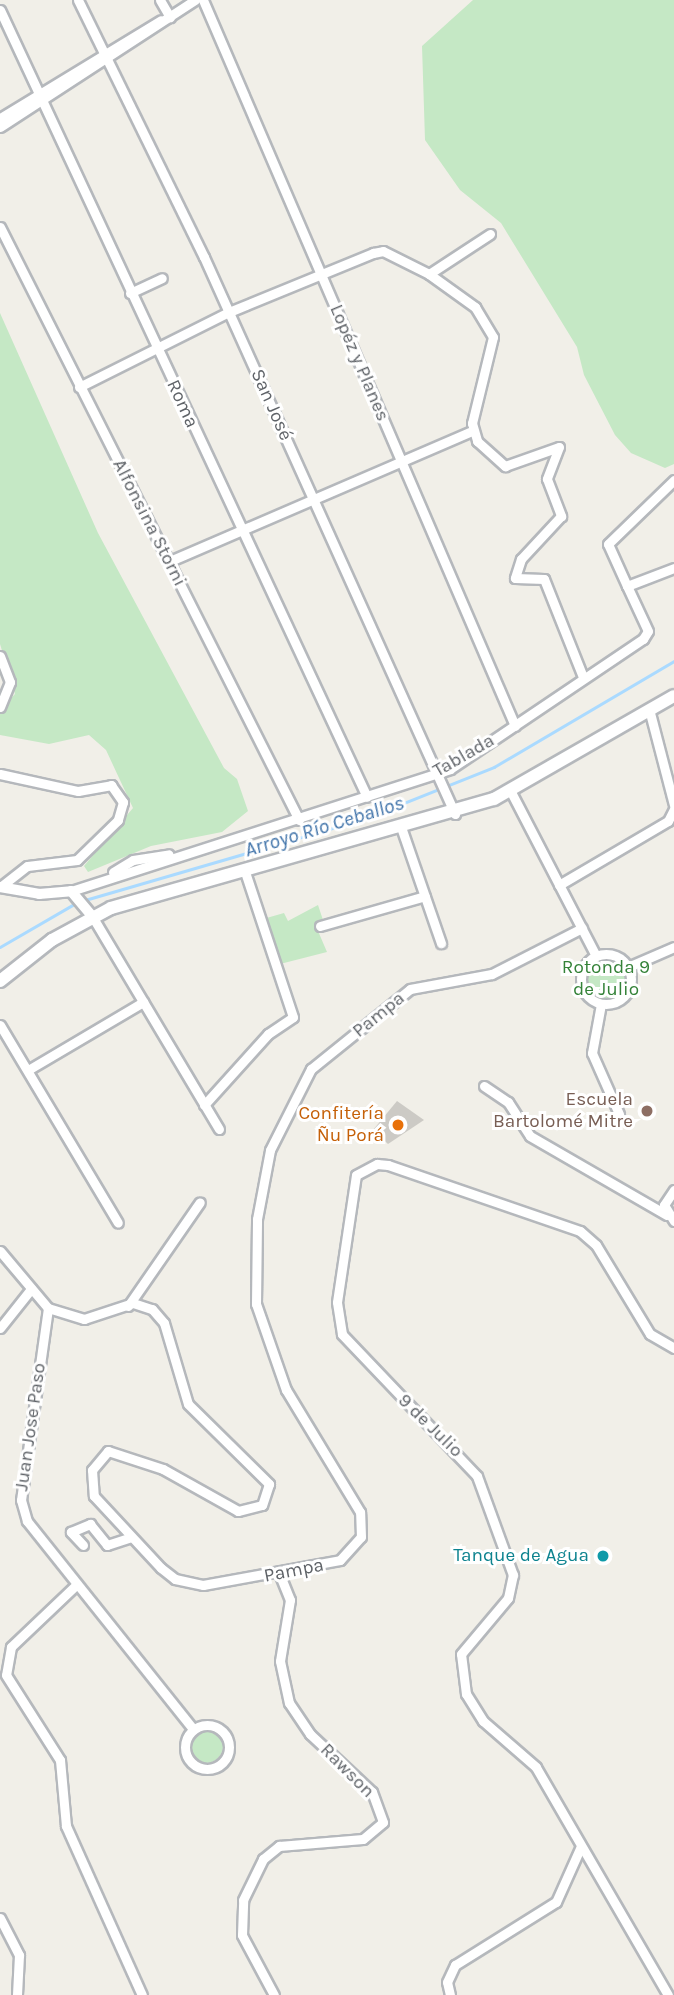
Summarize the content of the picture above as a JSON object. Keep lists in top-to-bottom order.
{
  "streets": {
    "street": [
      "Lopéz y Planes",
      "Roma",
      "San José",
      "Alfonsina Storni",
      "Tablada",
      "Pampa",
      "9 de Julio",
      "Juan Jose Paso",
      "Rawson"
    ]
  },
  "crossings": [
    ["Lopéz y Planes", "Tablada"],
    ["Roma", "Tablada"],
    ["San José", "Tablada"],
    ["Alfonsina Storni", "Tablada"],
    ["Pampa", "Rawson"]
  ],
  "water": ["Arroyo Río Ceballos"],
  "parks": ["Rotonda 9 de Julio"],
  "places": ["Escuela Bartolomé Mitre", "Confitería Ñu Porá", "Tanque de Agua"]
}
